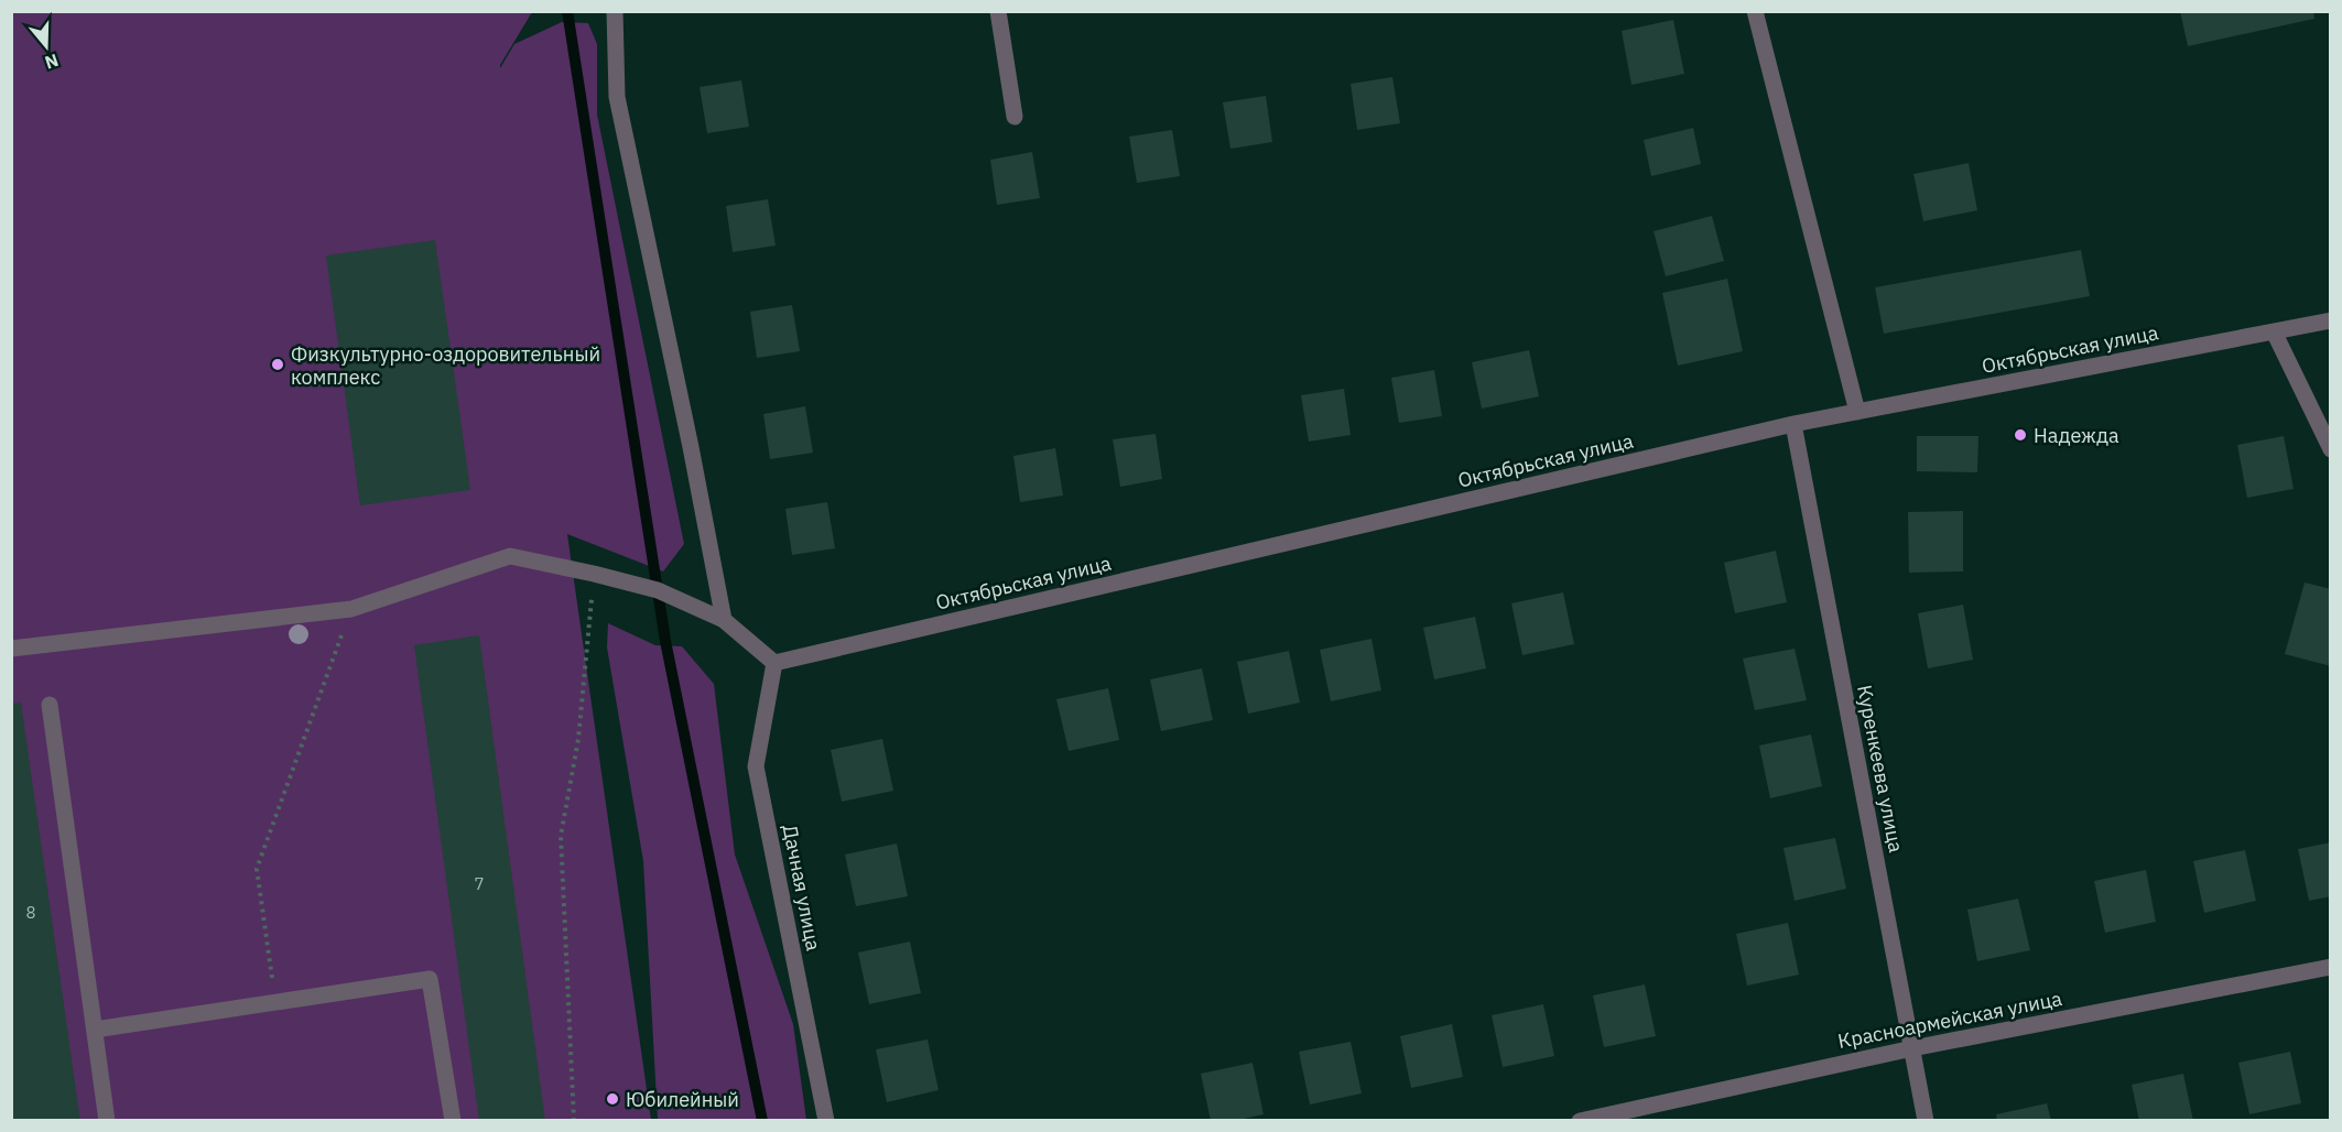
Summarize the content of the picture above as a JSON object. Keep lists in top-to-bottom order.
{
  "streets": {
    "street": [
      "Октябрьская улица",
      "Куренкеева улица",
      "Дачная улица",
      "Красноармейская улица"
    ]
  },
  "crossings": [
    ["Октябрьская улица", "Куренкеева улица"],
    ["Октябрьская улица", "Дачная улица"],
    ["Куренкеева улица", "Красноармейская улица"]
  ],
  "places": ["Физкультурно-оздоровительный комплекс", "Надежда", "Юбилейный"],
  "house_numbers": ["7", "8"],
  "north": "bottom"
}
